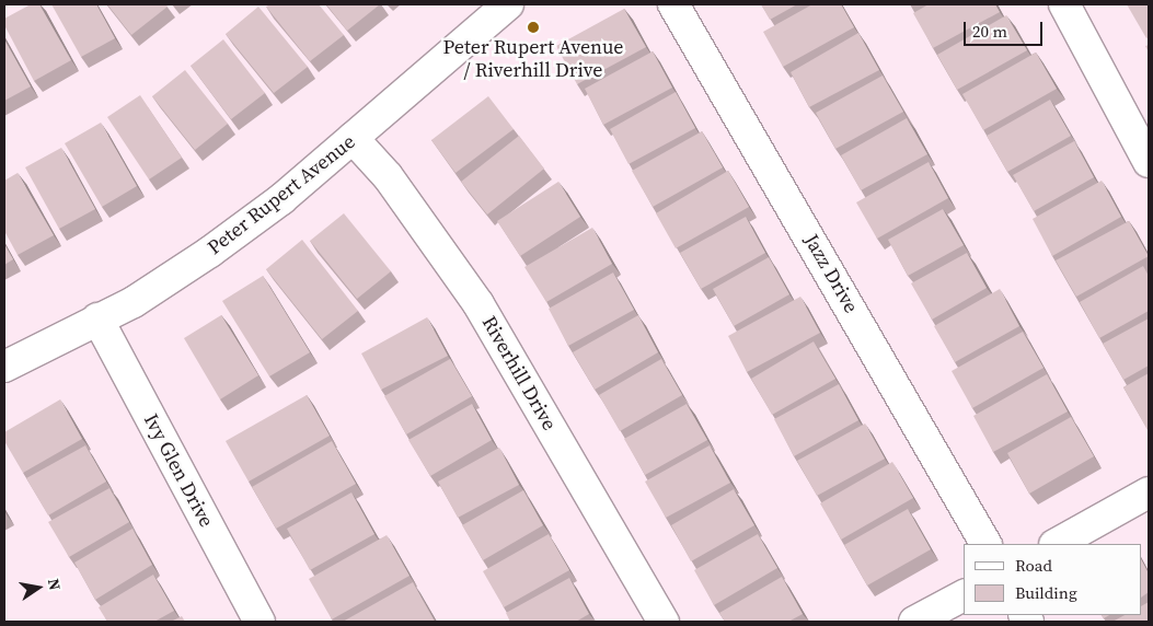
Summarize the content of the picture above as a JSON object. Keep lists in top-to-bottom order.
{
  "streets": {
    "street": [
      "Peter Rupert Avenue",
      "Jazz Drive",
      "Riverhill Drive",
      "Ivy Glen Drive"
    ]
  },
  "crossings": [
    ["Peter Rupert Avenue", "Riverhill Drive"],
    ["Peter Rupert Avenue", "Ivy Glen Drive"]
  ],
  "places": ["Peter Rupert Avenue / Riverhill Drive"],
  "legend": ["Road", "Building"],
  "scale_bar": "20 m",
  "north": "right"
}
